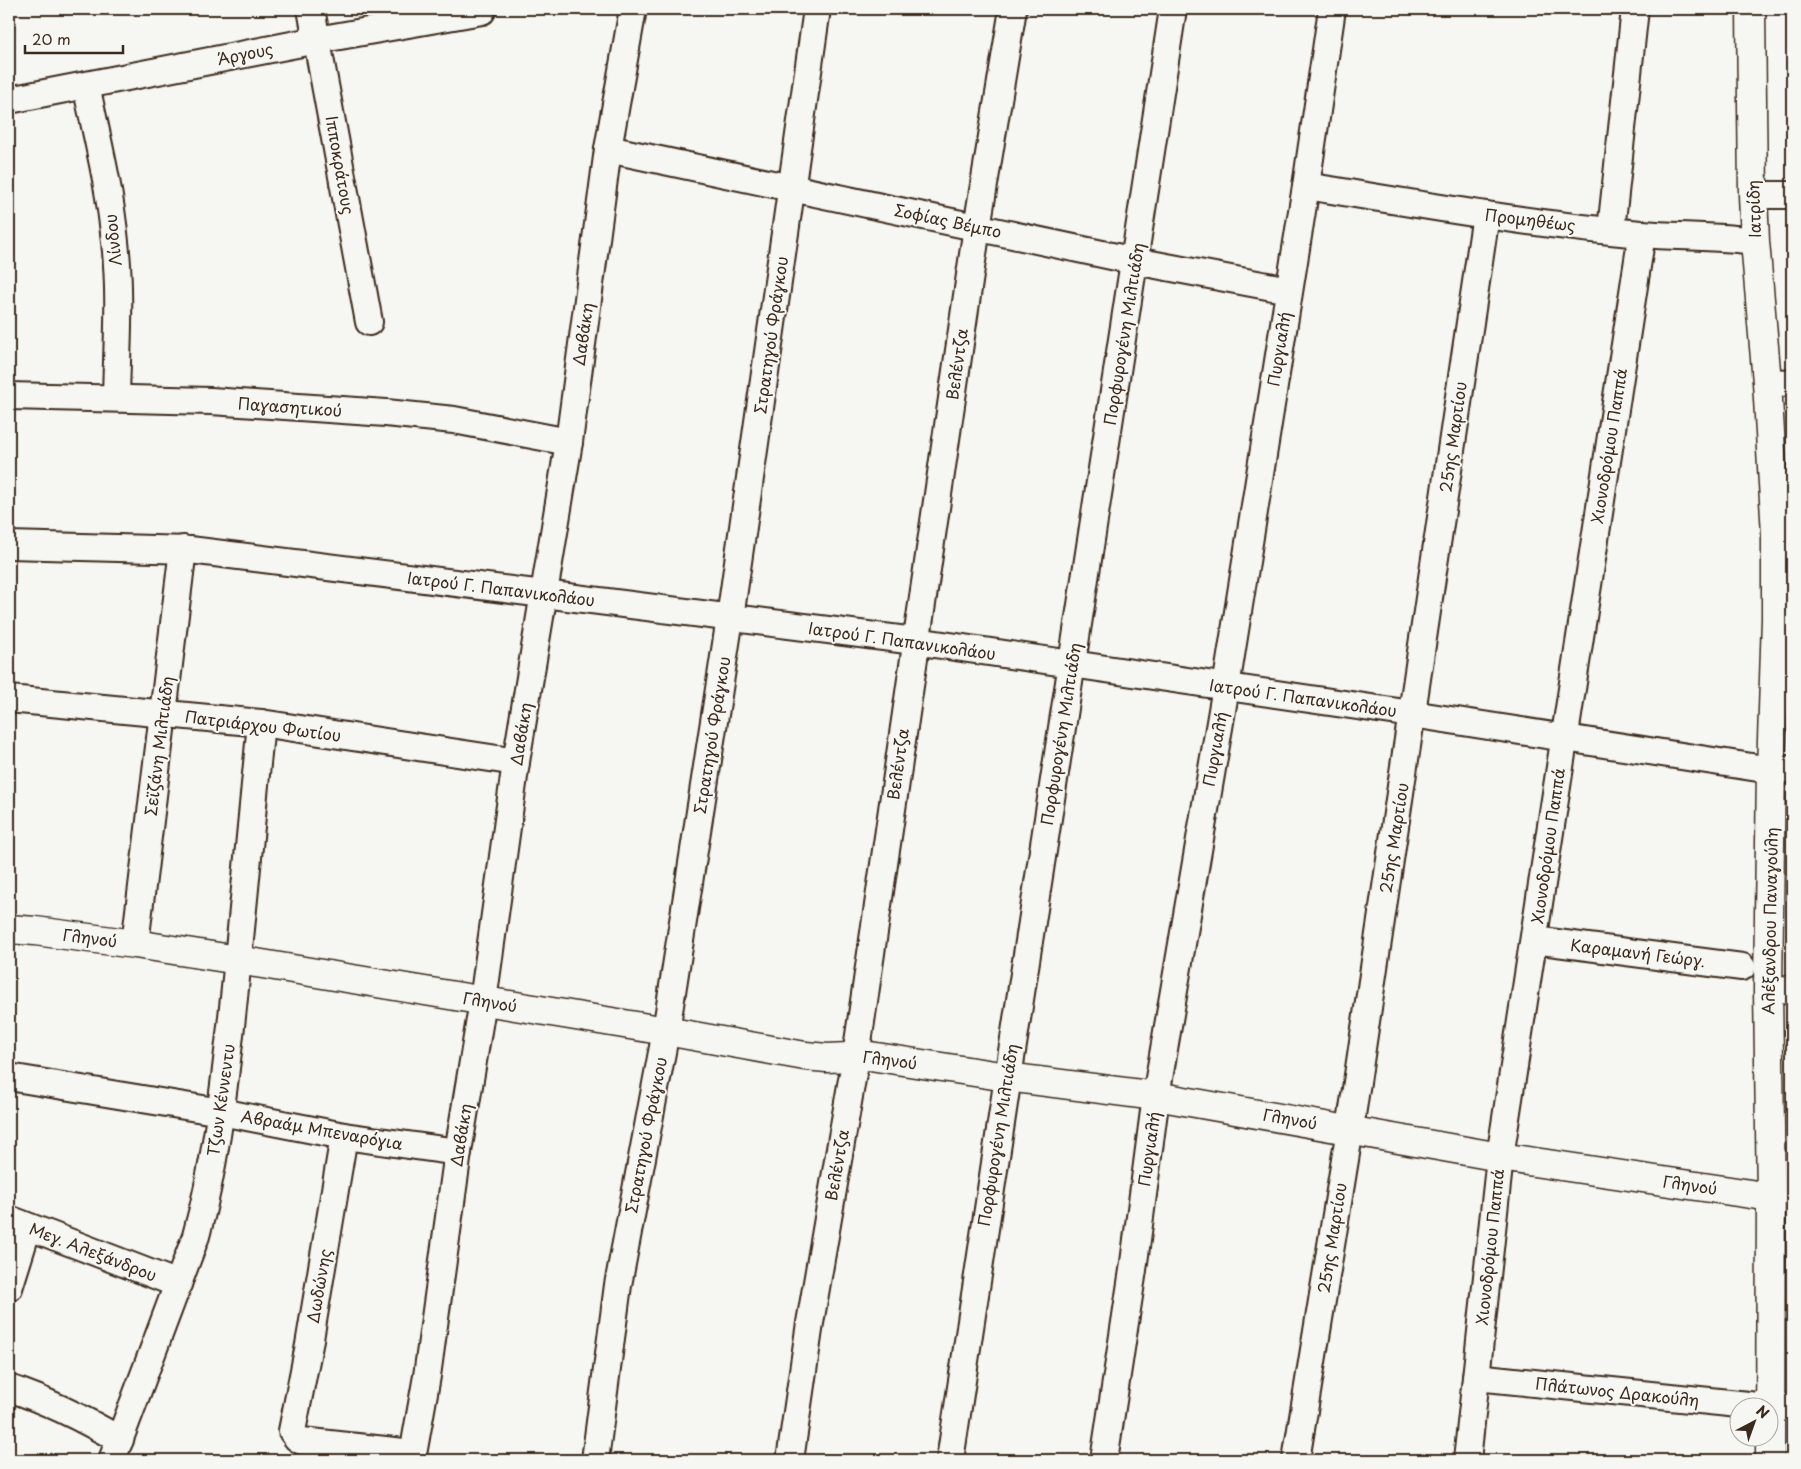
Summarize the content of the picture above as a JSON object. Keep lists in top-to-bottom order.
{
  "streets": {
    "street": [
      "Άργους",
      "Ιπποκράτους",
      "Ιατρίδη",
      "Προμηθέως",
      "Σοφίας Βέμπο",
      "Λίνδου",
      "Δαβάκη",
      "Πορφυρογένη Μιλτιάδη",
      "Στρατηγού Φράγκου",
      "Πυργιαλή",
      "Βελέντζα",
      "Παγασητικού",
      "25ης Μαρτίου",
      "Χιονοδρόμου Παππά",
      "Ιατρού Γ. Παπανικολάου",
      "Πατριάρχου Φωτίου",
      "Σεϊζάνη Μιλτιάδη",
      "Αλέξανδρου Παναγούλη",
      "Γληνού",
      "Καραμανή Γεώργ.",
      "Τζων Κέννεντυ",
      "Αβραάμ Μπεναρόγια",
      "Μεγ. Αλεξάνδρου",
      "Δωδώνης",
      "Πλάτωνος Δρακούλη"
    ]
  },
  "crossings": [
    ["Άργους", "Ιπποκράτους"],
    ["Άργους", "Λίνδου"],
    ["Ιατρίδη", "Προμηθέως"],
    ["Ιατρίδη", "Αλέξανδρου Παναγούλη"],
    ["Προμηθέως", "Πυργιαλή"],
    ["Προμηθέως", "25ης Μαρτίου"],
    ["Προμηθέως", "Χιονοδρόμου Παππά"],
    ["Σοφίας Βέμπο", "Δαβάκη"],
    ["Σοφίας Βέμπο", "Πορφυρογένη Μιλτιάδη"],
    ["Σοφίας Βέμπο", "Στρατηγού Φράγκου"],
    ["Σοφίας Βέμπο", "Πυργιαλή"],
    ["Σοφίας Βέμπο", "Βελέντζα"],
    ["Λίνδου", "Παγασητικού"],
    ["Δαβάκη", "Παγασητικού"],
    ["Δαβάκη", "Ιατρού Γ. Παπανικολάου"],
    ["Δαβάκη", "Πατριάρχου Φωτίου"],
    ["Δαβάκη", "Γληνού"],
    ["Δαβάκη", "Αβραάμ Μπεναρόγια"],
    ["Δαβάκη", "Δωδώνης"],
    ["Πορφυρογένη Μιλτιάδη", "Ιατρού Γ. Παπανικολάου"],
    ["Πορφυρογένη Μιλτιάδη", "Γληνού"],
    ["Στρατηγού Φράγκου", "Ιατρού Γ. Παπανικολάου"],
    ["Στρατηγού Φράγκου", "Γληνού"],
    ["Πυργιαλή", "Ιατρού Γ. Παπανικολάου"],
    ["Πυργιαλή", "Γληνού"],
    ["Βελέντζα", "Ιατρού Γ. Παπανικολάου"],
    ["Βελέντζα", "Γληνού"],
    ["25ης Μαρτίου", "Ιατρού Γ. Παπανικολάου"],
    ["25ης Μαρτίου", "Γληνού"],
    ["Χιονοδρόμου Παππά", "Ιατρού Γ. Παπανικολάου"],
    ["Χιονοδρόμου Παππά", "Γληνού"],
    ["Χιονοδρόμου Παππά", "Καραμανή Γεώργ."],
    ["Χιονοδρόμου Παππά", "Πλάτωνος Δρακούλη"],
    ["Ιατρού Γ. Παπανικολάου", "Σεϊζάνη Μιλτιάδη"],
    ["Ιατρού Γ. Παπανικολάου", "Αλέξανδρου Παναγούλη"],
    ["Πατριάρχου Φωτίου", "Σεϊζάνη Μιλτιάδη"],
    ["Πατριάρχου Φωτίου", "Τζων Κέννεντυ"],
    ["Σεϊζάνη Μιλτιάδη", "Γληνού"],
    ["Αλέξανδρου Παναγούλη", "Γληνού"],
    ["Γληνού", "Τζων Κέννεντυ"],
    ["Τζων Κέννεντυ", "Αβραάμ Μπεναρόγια"],
    ["Τζων Κέννεντυ", "Μεγ. Αλεξάνδρου"],
    ["Αβραάμ Μπεναρόγια", "Δωδώνης"]
  ],
  "scale_bar": "20 m",
  "north": "top right"
}
